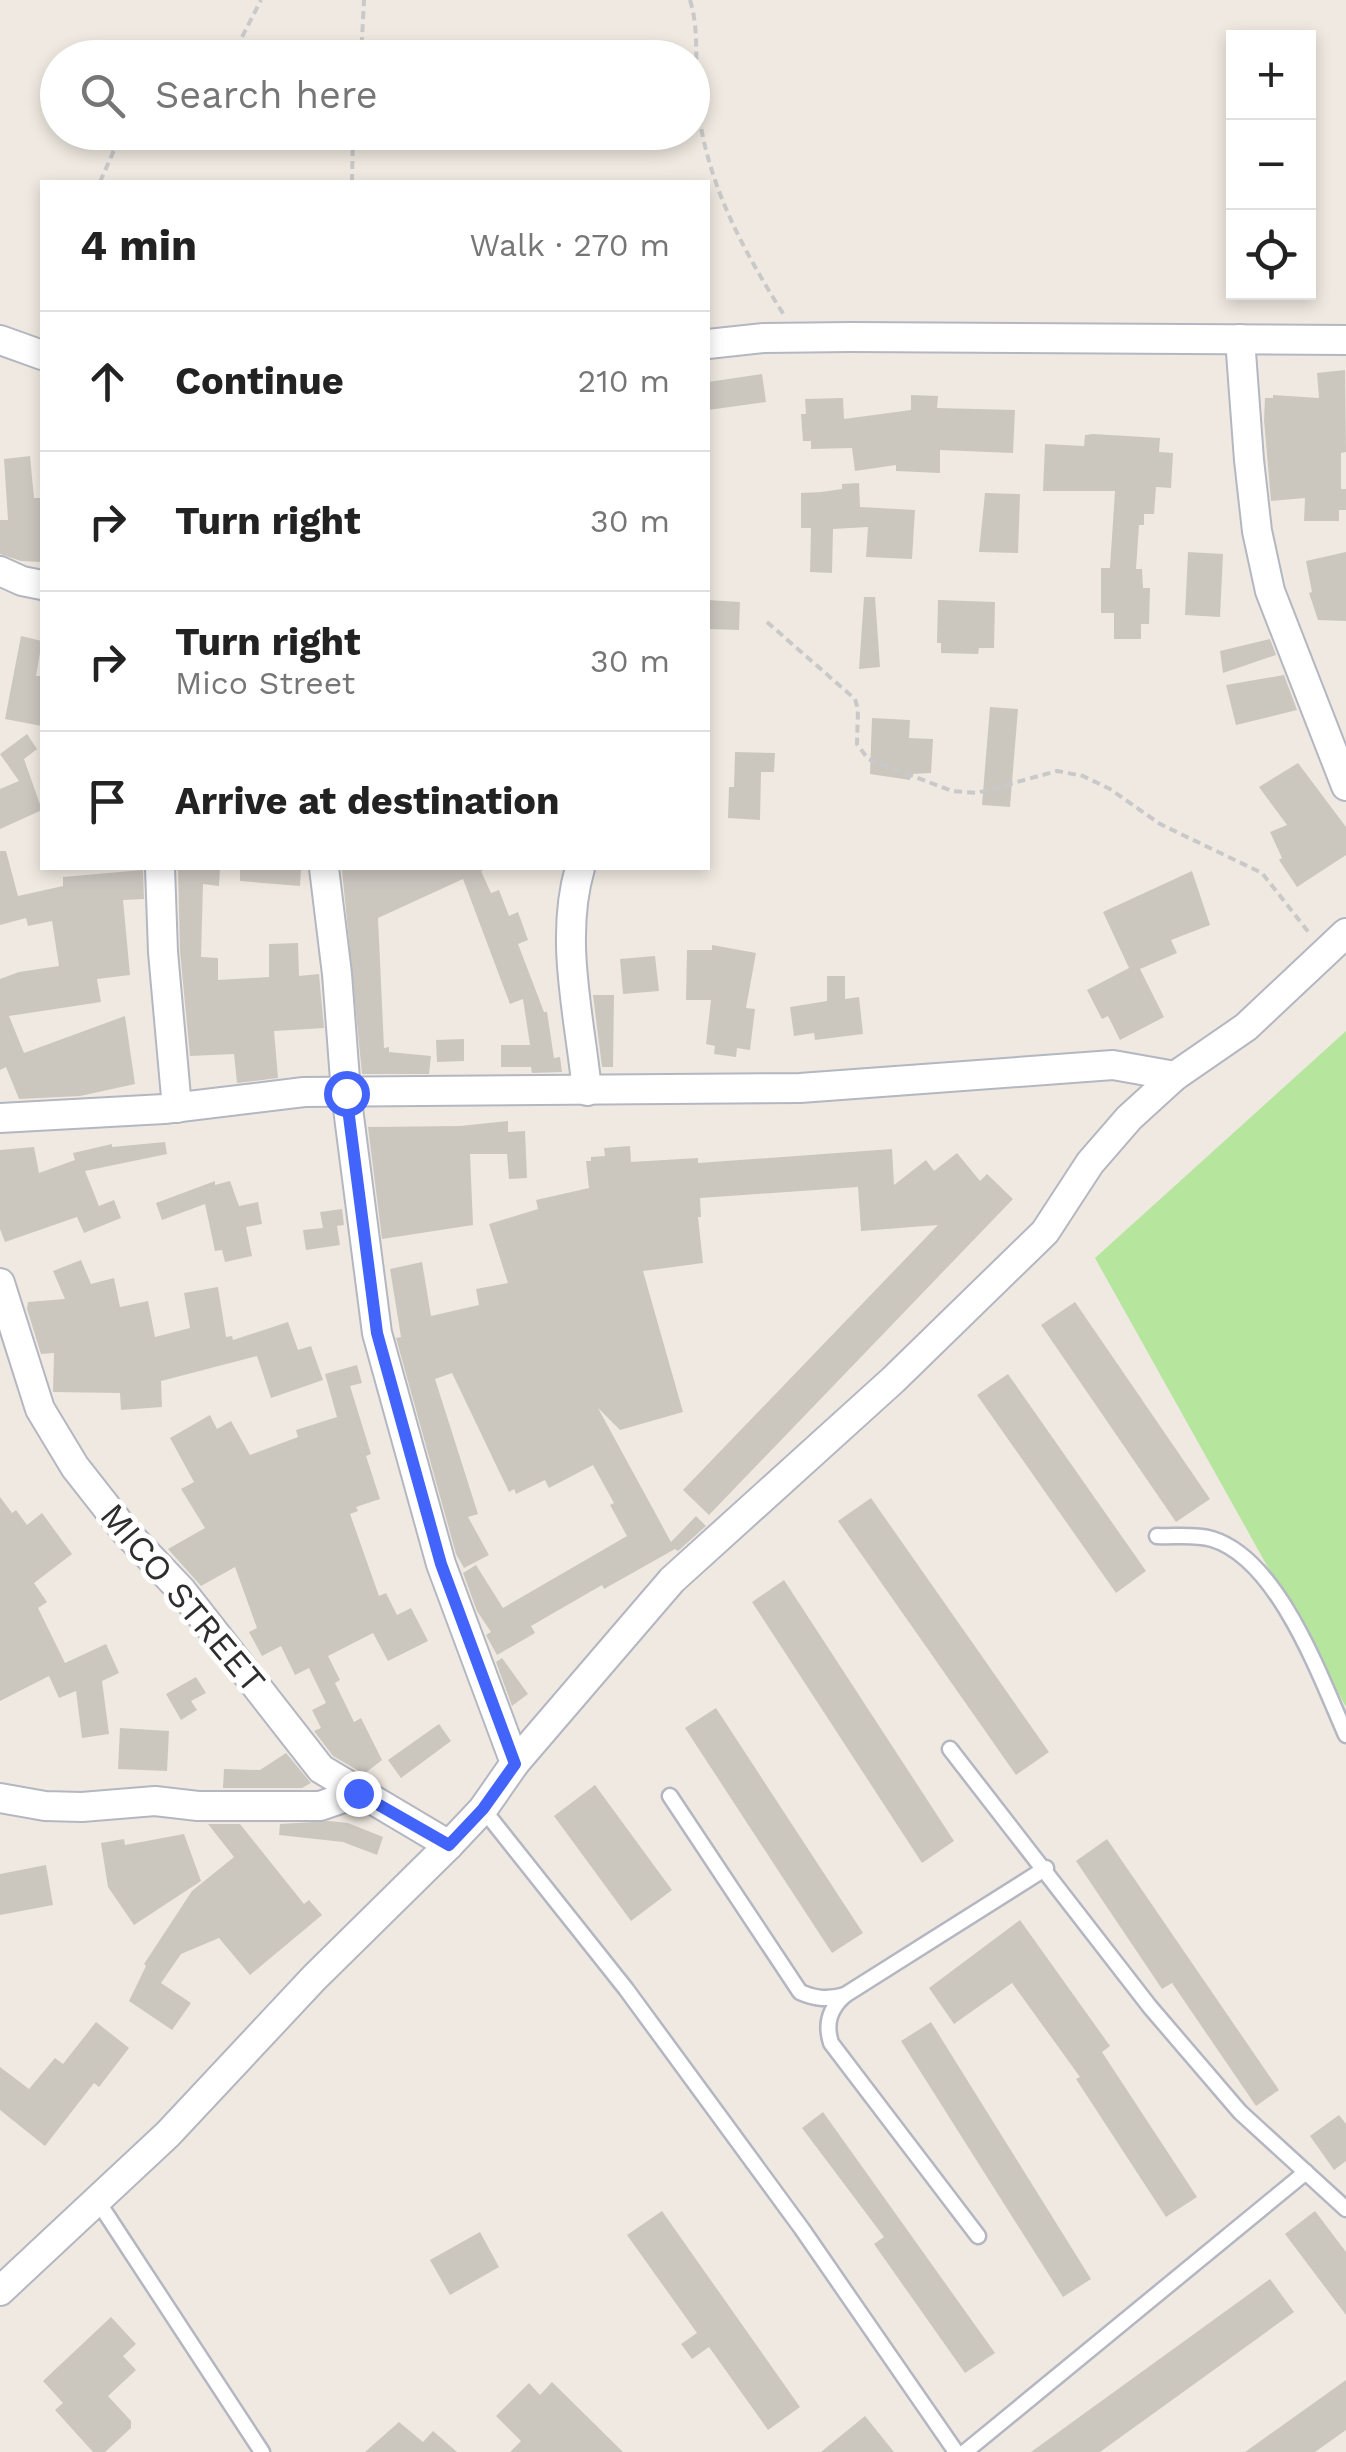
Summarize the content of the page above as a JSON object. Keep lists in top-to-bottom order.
{
  "streets": {
    "street": ["MICO STREET"]
  },
  "page": {
    "map_buttons": ["+", "−"],
    "search": "Search here",
    "heading": ["4 min", "Walk · 270 m"],
    "list": [
      ["Continue", "210 m"],
      ["Turn right", "30 m"],
      ["Turn right", "Mico Street", "30 m"],
      "Arrive at destination"
    ]
  }
}
